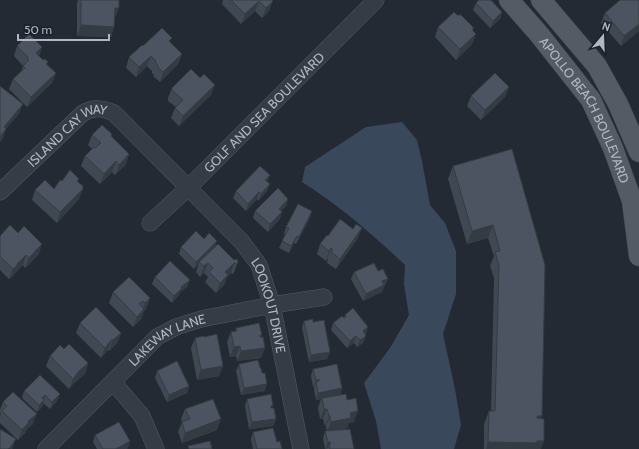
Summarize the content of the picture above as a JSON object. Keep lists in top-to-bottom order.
{
  "streets": {
    "main road": ["APOLLO BEACH BOULEVARD"],
    "street": [
      "GOLF AND SEA BOULEVARD",
      "ISLAND CAY WAY",
      "LOOKOUT DRIVE",
      "LAKEWAY LANE"
    ]
  },
  "crossings": [
    ["GOLF AND SEA BOULEVARD", "ISLAND CAY WAY"],
    ["GOLF AND SEA BOULEVARD", "LOOKOUT DRIVE"],
    ["ISLAND CAY WAY", "LOOKOUT DRIVE"],
    ["LOOKOUT DRIVE", "LAKEWAY LANE"]
  ],
  "scale_bar": "50 m",
  "north": "top"
}
